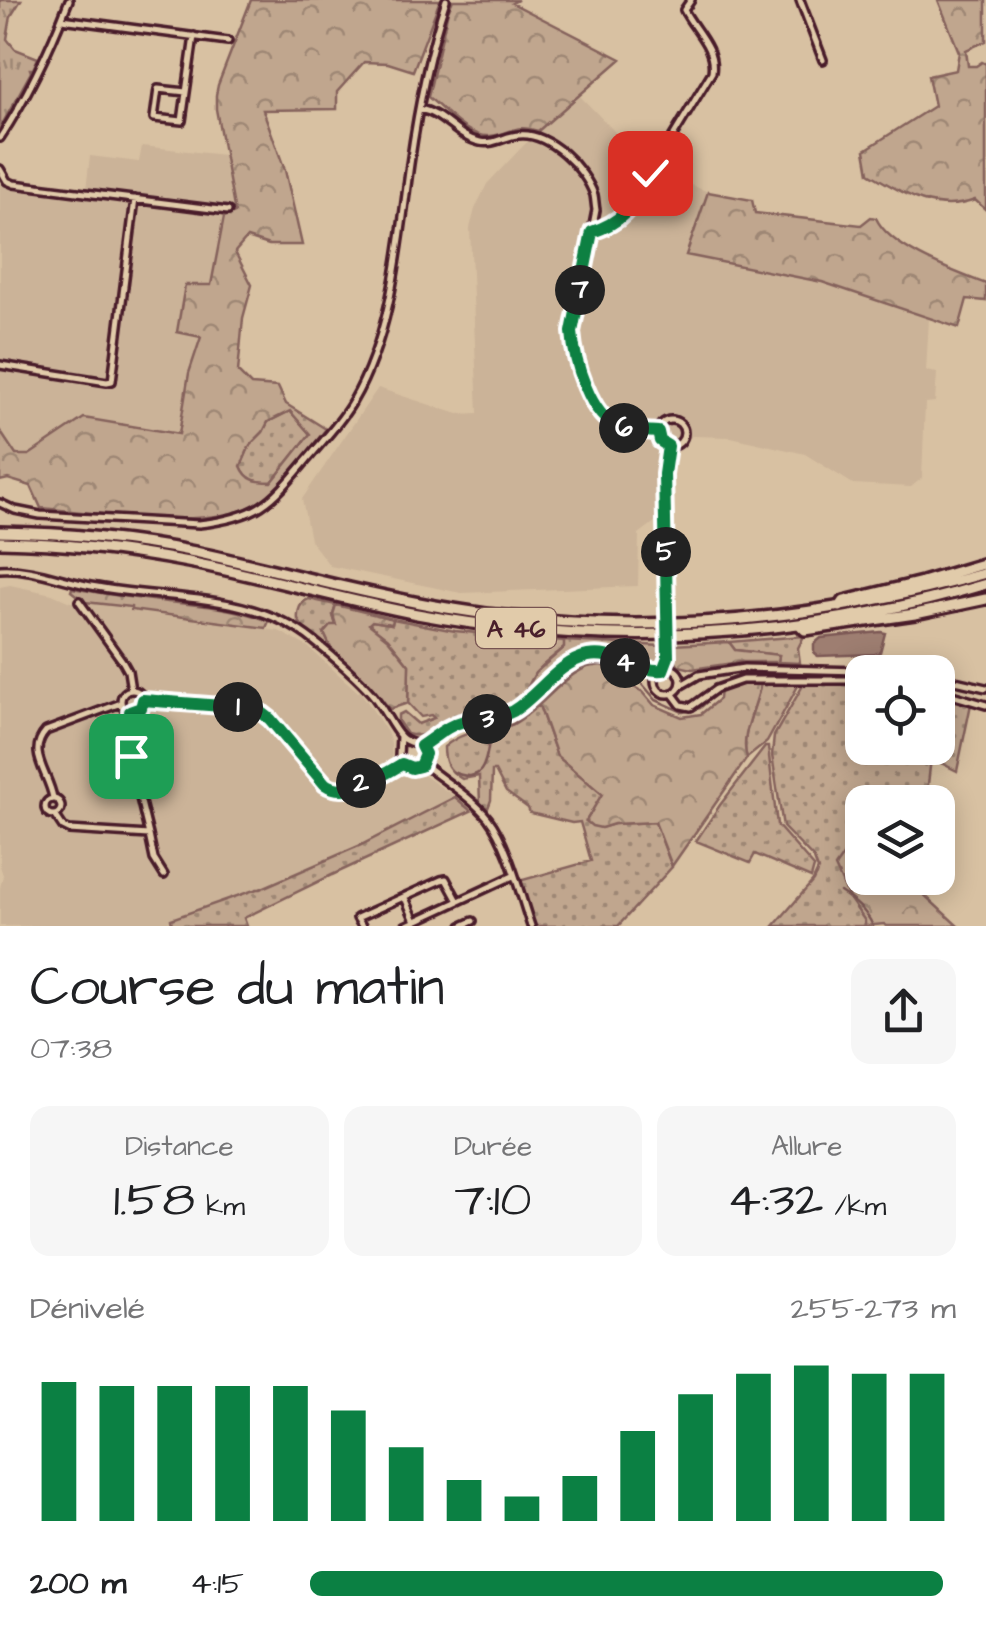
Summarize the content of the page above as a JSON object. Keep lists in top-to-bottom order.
{
  "streets": {
    "highway": ["A 46"]
  },
  "page": {
    "pins": [
      "7",
      "6",
      "5",
      "4",
      "1",
      "3",
      "2"
    ],
    "heading": ["Course du matin", "07:38"],
    "stats": [
      ["Distance", "1.58 km"],
      ["Durée", "7:10"],
      ["Allure", "4:32 /km"]
    ],
    "chart": ["Dénivelé", "255–273 m"],
    "list": [
      {
        "name": "200 m",
        "note": "4:15"
      }
    ]
  }
}
